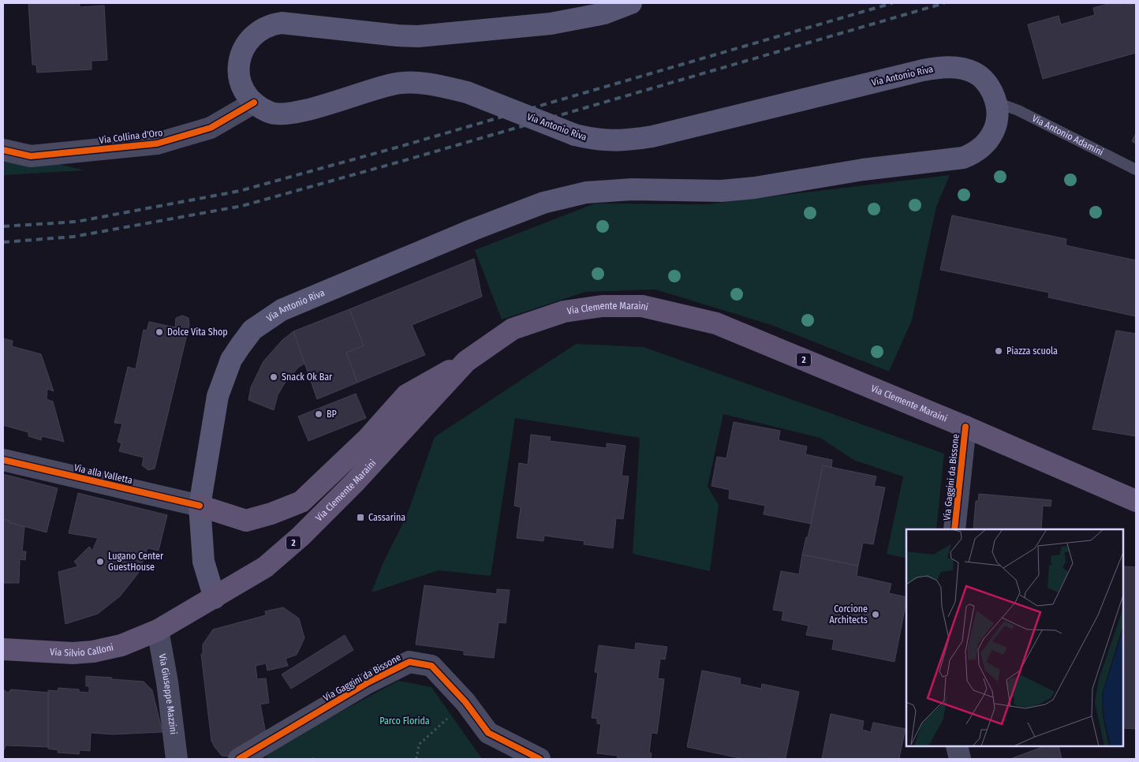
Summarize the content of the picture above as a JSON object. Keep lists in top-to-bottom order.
{
  "streets": {
    "main road": [
      "Via Antonio Riva",
      "Via Clemente Maraini",
      "2",
      "Via Silvio Calloni"
    ],
    "street": [
      "Via Collina d'Oro",
      "Via alla Valletta",
      "Via Gaggini da Bissone",
      "Via Giuseppe Mazzini"
    ],
    "lane": ["Via Antonio Adamini"]
  },
  "crossings": [
    ["Via Antonio Riva", "Via Antonio Adamini"],
    ["Via Antonio Riva", "Via Collina d'Oro"],
    ["Via Antonio Riva", "Via Clemente Maraini"],
    ["Via Antonio Riva", "Via alla Valletta"],
    ["Via Clemente Maraini", "Via Gaggini da Bissone"],
    ["Via Clemente Maraini", "Via Silvio Calloni"],
    ["Via Clemente Maraini", "Via Giuseppe Mazzini"],
    ["Via Silvio Calloni", "Via Giuseppe Mazzini"]
  ],
  "parks": ["Parco Florida"],
  "places": {
    "other": [
      "Dolce Vita Shop",
      "Piazza scuola",
      "Snack Ok Bar",
      "BP",
      "Lugano Center GuestHouse",
      "Corcione Architects"
    ],
    "transit": ["Cassarina"]
  }
}
